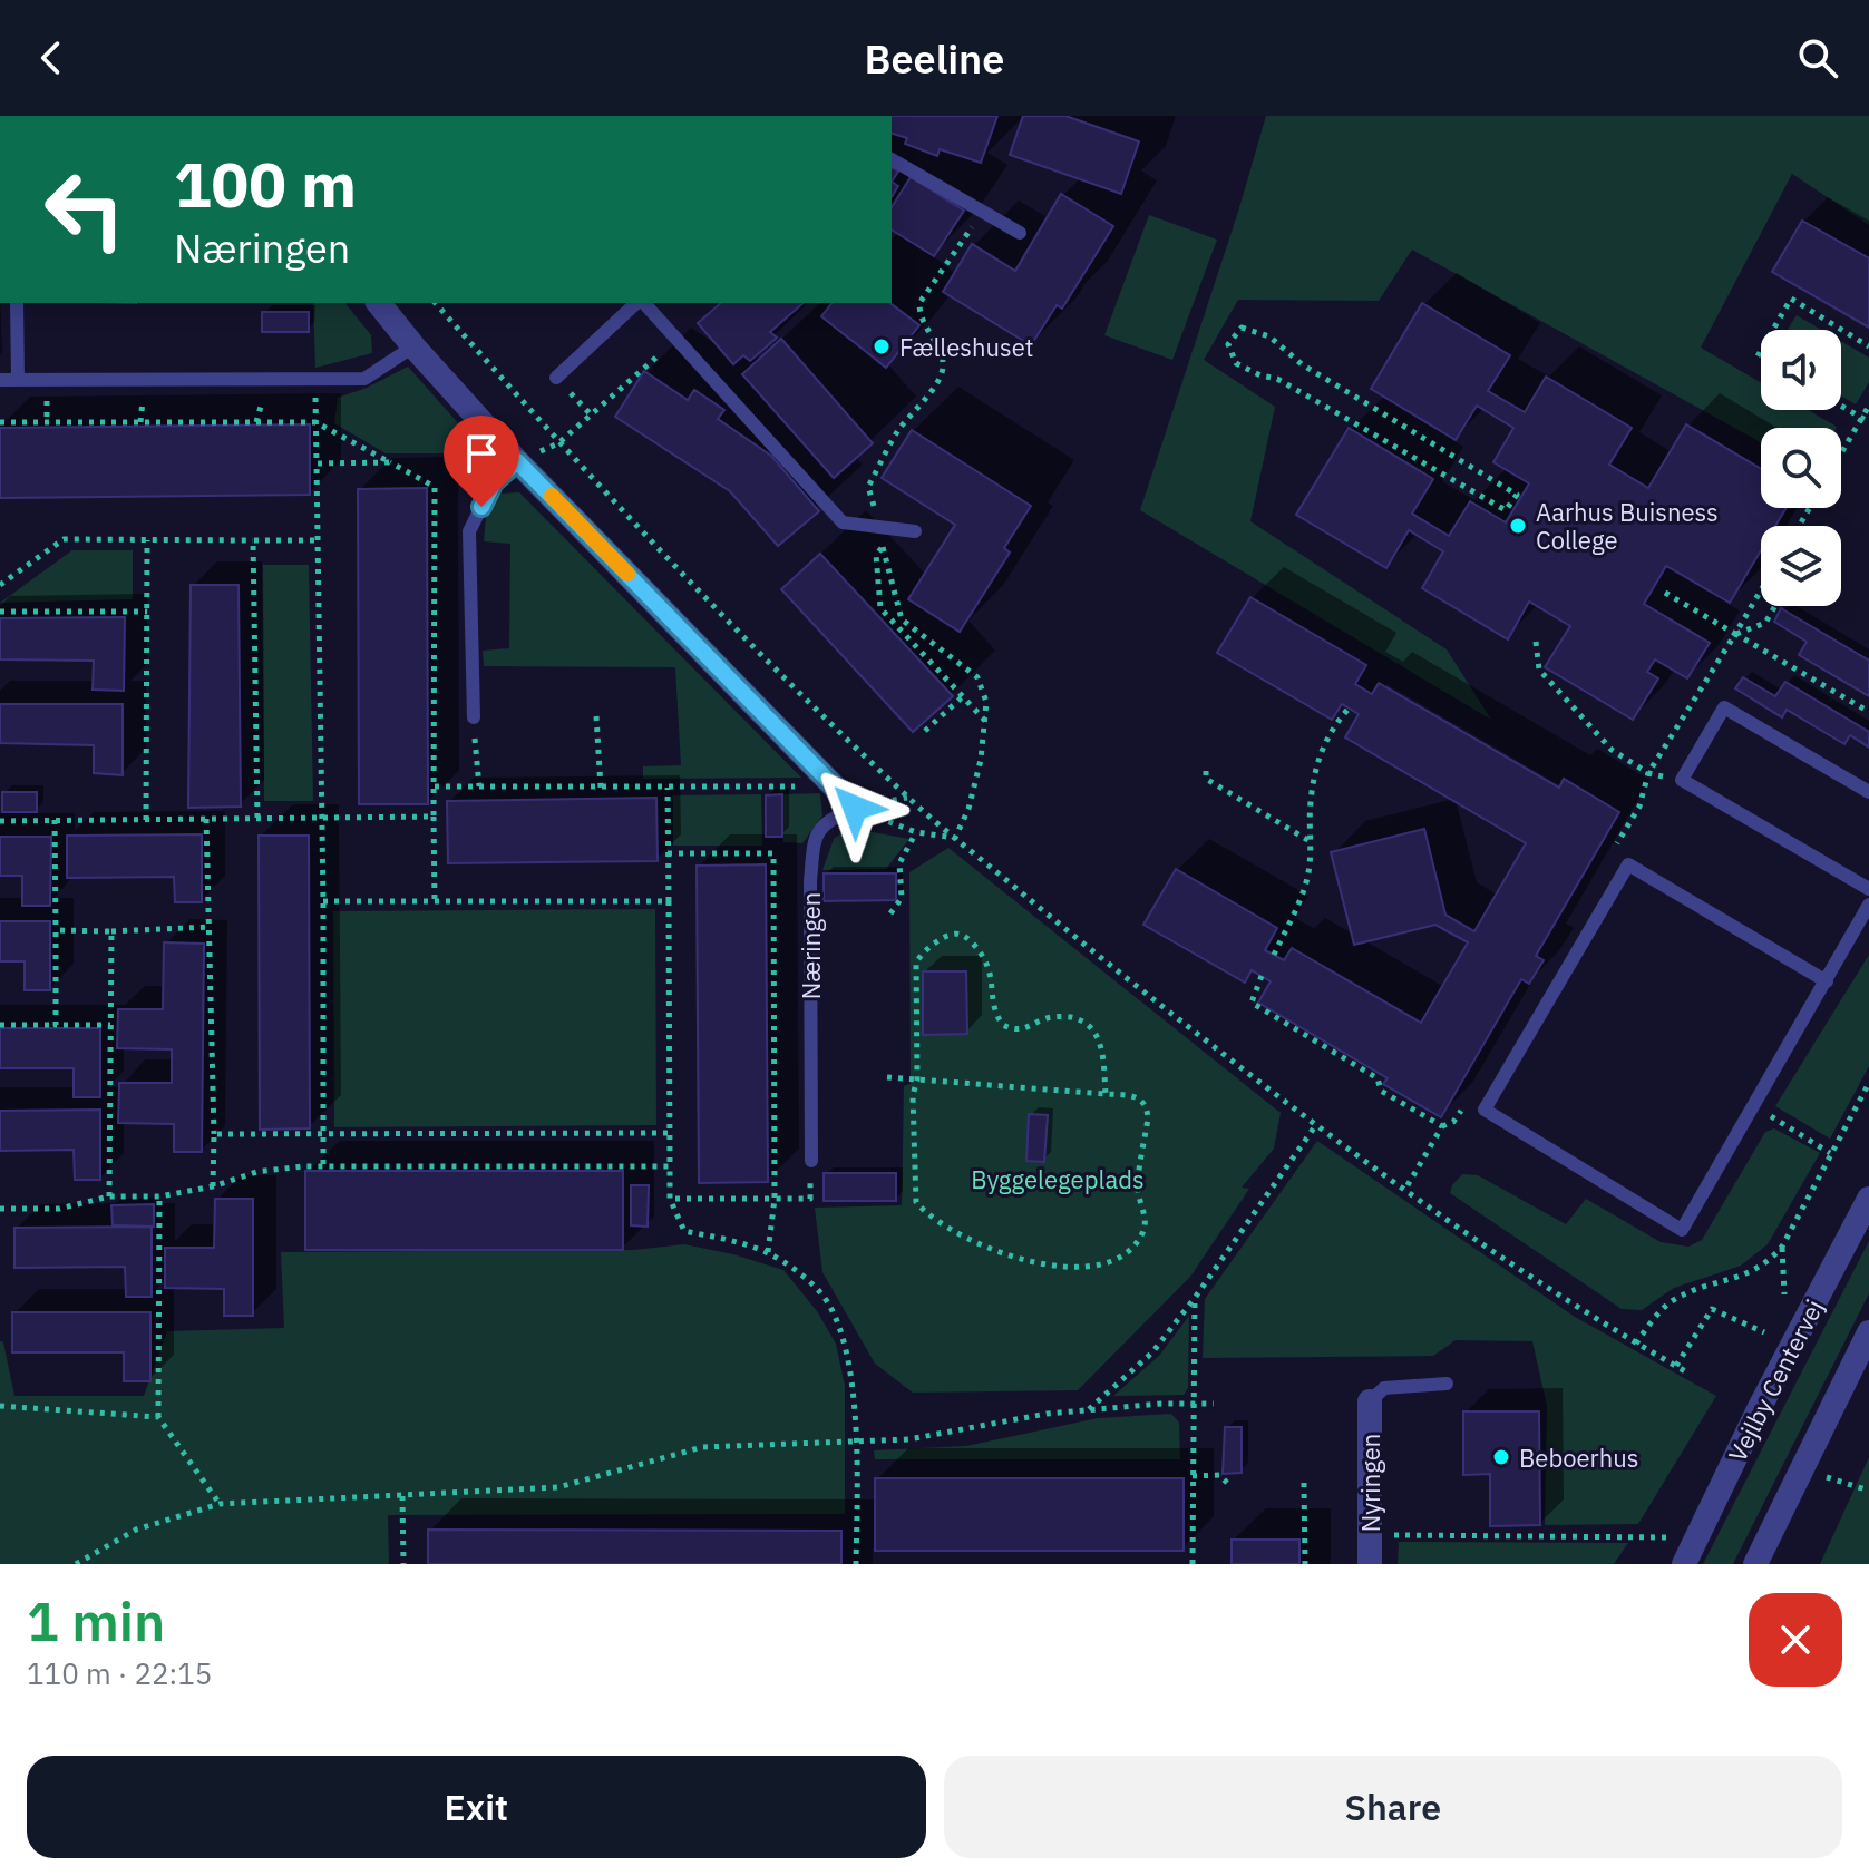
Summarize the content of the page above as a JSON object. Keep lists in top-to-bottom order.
{
  "streets": {
    "street": ["Vejlby Centervej", "Nyringen"],
    "lane": ["Næringen"]
  },
  "parks": ["Byggelegeplads"],
  "places": ["Fælleshuset", "Aarhus Buisness College", "Beboerhus"],
  "page": {
    "header": "Beeline",
    "turn": ["100 m", "Næringen"],
    "heading": ["1 min", "110 m · 22:15"],
    "buttons": ["Exit", "Share"]
  }
}
